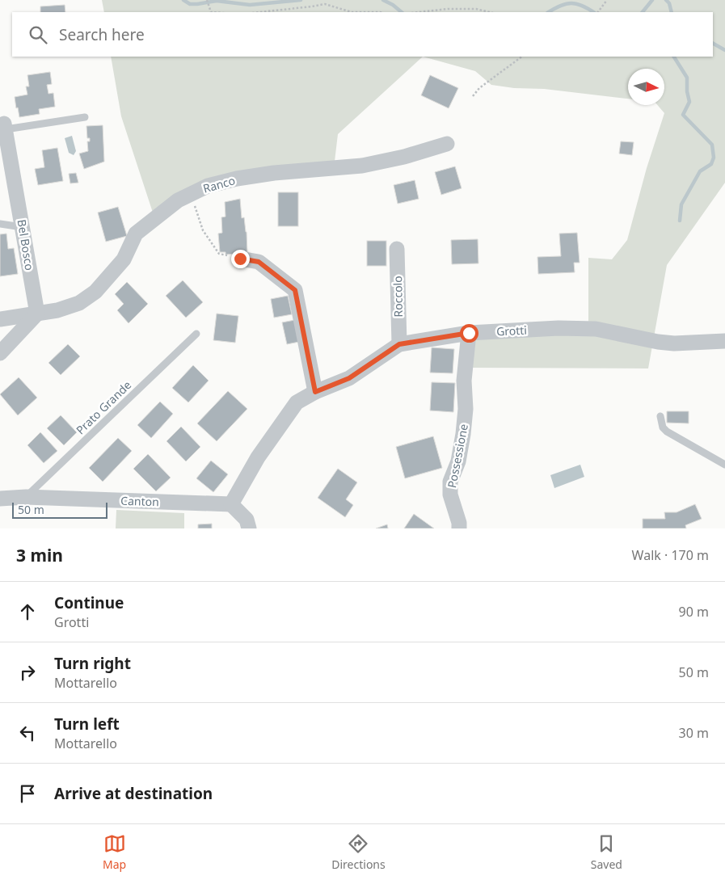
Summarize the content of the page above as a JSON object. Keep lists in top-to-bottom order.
{
  "streets": {
    "street": [
      "Ranco",
      "Bel Bosco",
      "Roccolo",
      "Grotti",
      "Possessione",
      "Canton"
    ],
    "lane": ["Prato Grande"]
  },
  "crossings": [
    ["Ranco", "Bel Bosco"],
    ["Roccolo", "Grotti"],
    ["Grotti", "Possessione"],
    ["Grotti", "Canton"],
    ["Prato Grande", "Canton"]
  ],
  "scale_bar": "50 m",
  "north": "right",
  "page": {
    "search": "Search here",
    "scale": "50 m",
    "heading": ["3 min", "Walk · 170 m"],
    "list": [
      ["Continue", "Grotti", "90 m"],
      ["Turn right", "Mottarello", "50 m"],
      ["Turn left", "Mottarello", "30 m"],
      "Arrive at destination"
    ],
    "nav": ["Map", "Directions", "Saved"]
  }
}
